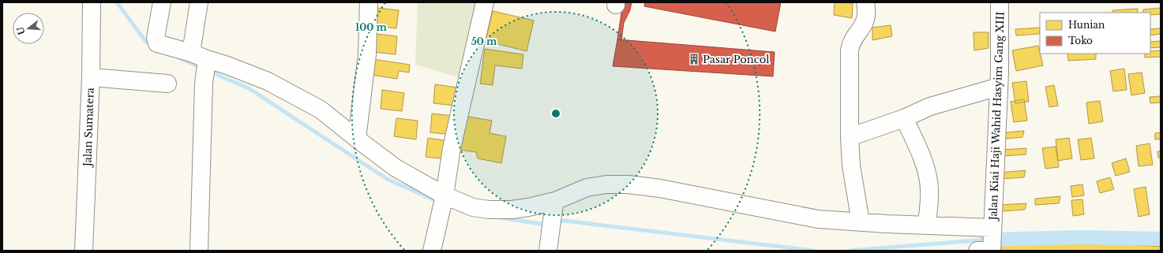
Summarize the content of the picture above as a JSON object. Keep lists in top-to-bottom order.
{
  "streets": {
    "street": ["Jalan Kiai Haji Wahid Hasyim Gang XIII", "Jalan Sumatera"]
  },
  "places": {
    "building": ["Pasar Poncol"]
  },
  "legend": ["Hunian", "Toko"],
  "north": "left",
  "rings": ["100 m", "50 m"]
}
